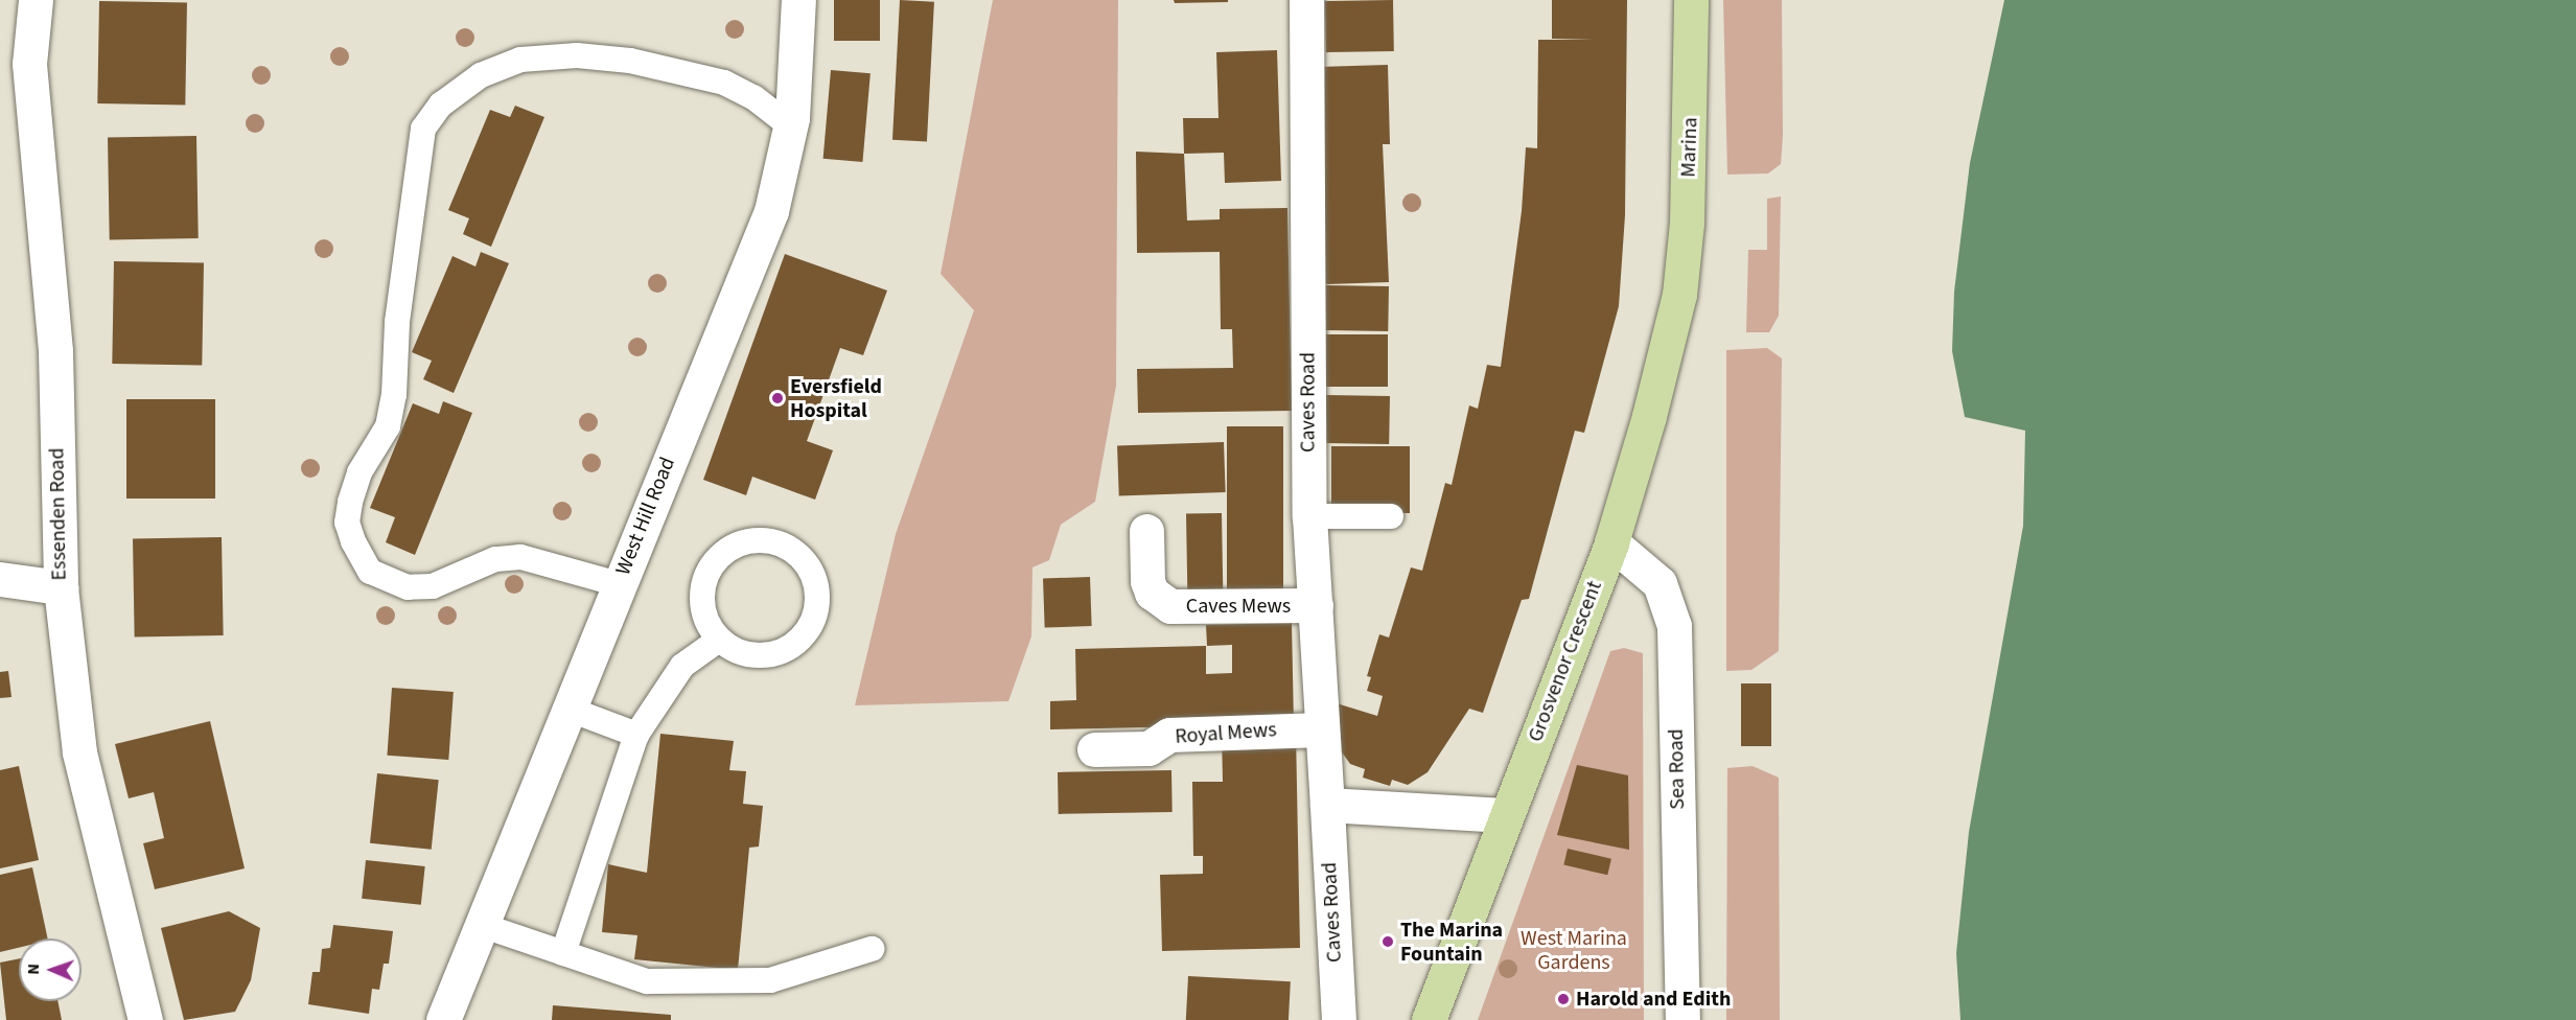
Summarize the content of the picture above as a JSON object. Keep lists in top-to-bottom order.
{
  "streets": {
    "highway": ["Marina", "Grosvenor Crescent"],
    "street": [
      "Caves Road",
      "Essenden Road",
      "West Hill Road",
      "Caves Mews",
      "Royal Mews",
      "Sea Road"
    ]
  },
  "crossings": [
    ["Marina", "Grosvenor Crescent"],
    ["Caves Road", "Caves Mews"],
    ["Caves Road", "Royal Mews"],
    ["Grosvenor Crescent", "Sea Road"]
  ],
  "parks": ["West Marina Gardens"],
  "places": ["Eversfield Hospital", "The Marina Fountain", "Harold and Edith"],
  "north": "left"
}
